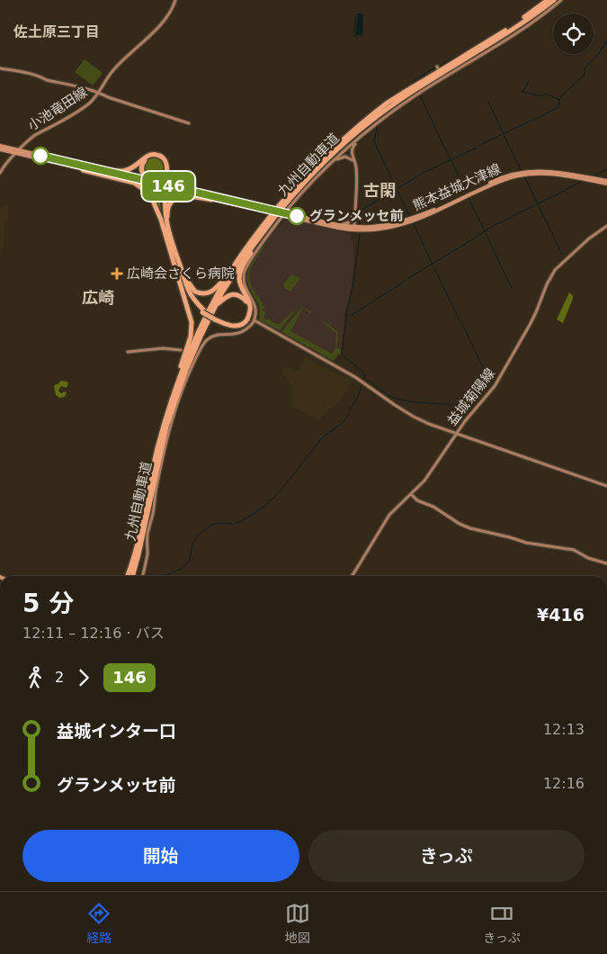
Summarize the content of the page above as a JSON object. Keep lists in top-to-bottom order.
{
  "streets": {
    "highway": ["九州自動車道"],
    "main road": ["熊本益城大津線"],
    "street": ["小池竜田線", "益城菊陽線"]
  },
  "crossings": [
    ["小池竜田線", "熊本益城大津線"]
  ],
  "districts": ["佐土原三丁目", "古閑", "広崎"],
  "places": {
    "other": ["グランメッセ前"],
    "health": ["広崎会さくら病院"]
  },
  "lines": ["bus line 146"],
  "page": {
    "on_map": "146",
    "heading": ["5 分", "12:11 – 12:16 · バス", "¥416"],
    "legs": ["2", "146"],
    "list": [
      {
        "name": "益城インター口",
        "value": "12:13"
      },
      {
        "name": "グランメッセ前",
        "value": "12:16"
      }
    ],
    "buttons": ["開始", "きっぷ"],
    "tabs": ["経路", "地図", "きっぷ"]
  }
}
